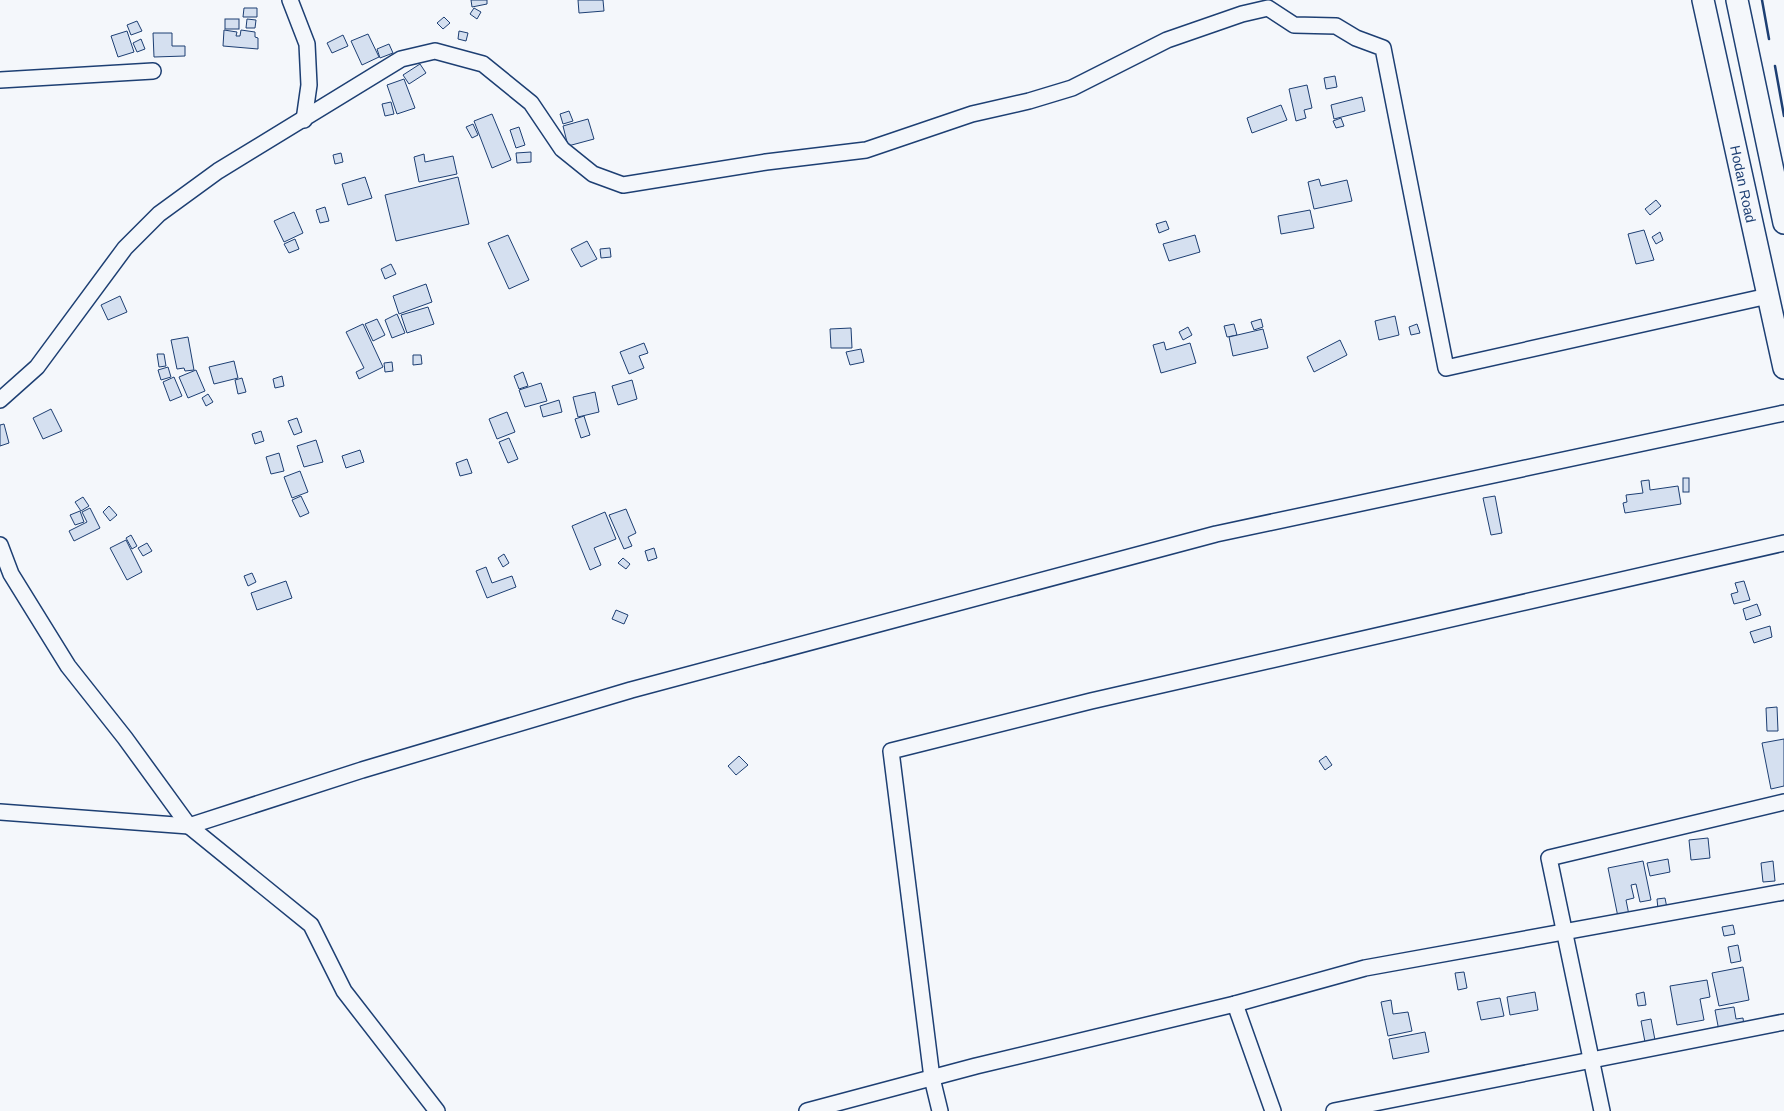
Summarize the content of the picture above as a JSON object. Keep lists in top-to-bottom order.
{
  "streets": {
    "main road": ["Hodan Road"]
  }
}
